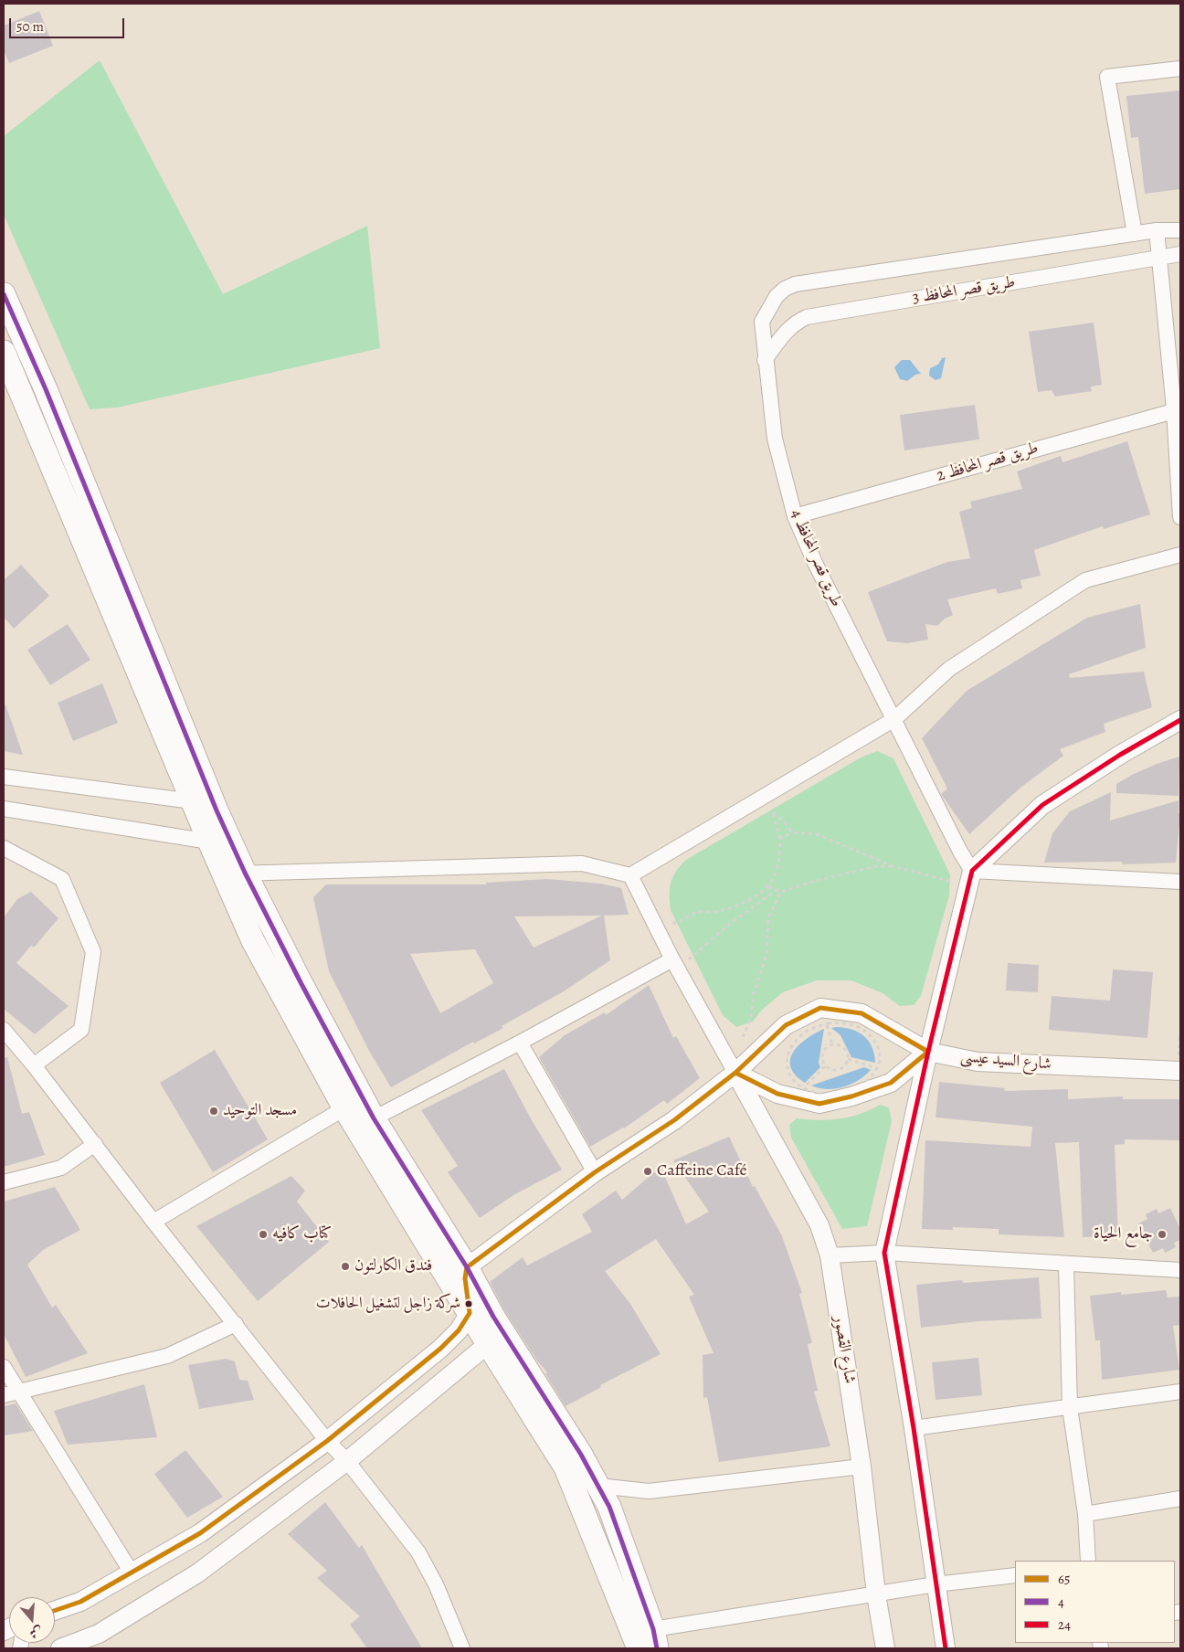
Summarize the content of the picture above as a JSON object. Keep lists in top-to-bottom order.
{
  "streets": {
    "street": [
      "طريق قصر المحافظ 3",
      "طريق قصر المحافظ 2",
      "طريق قصر المحافظ 4",
      "شارع السيد عيسى",
      "شارع القصور"
    ]
  },
  "crossings": [
    ["طريق قصر المحافظ 3", "طريق قصر المحافظ 4"],
    ["طريق قصر المحافظ 2", "طريق قصر المحافظ 4"],
    ["شارع السيد عيسى", "شارع القصور"]
  ],
  "places": [
    "مسجد التوحيد",
    "Caffeine Café",
    "كتاب كافيه",
    "جامع الحياة",
    "فندق الكارلتون",
    "شركة زاجل لتشغيل الحافلات"
  ],
  "lines": ["transit line 4", "transit line 24", "transit line 65"],
  "legend": ["65", "4", "24"],
  "scale_bar": "50 m",
  "north": "bottom"
}
